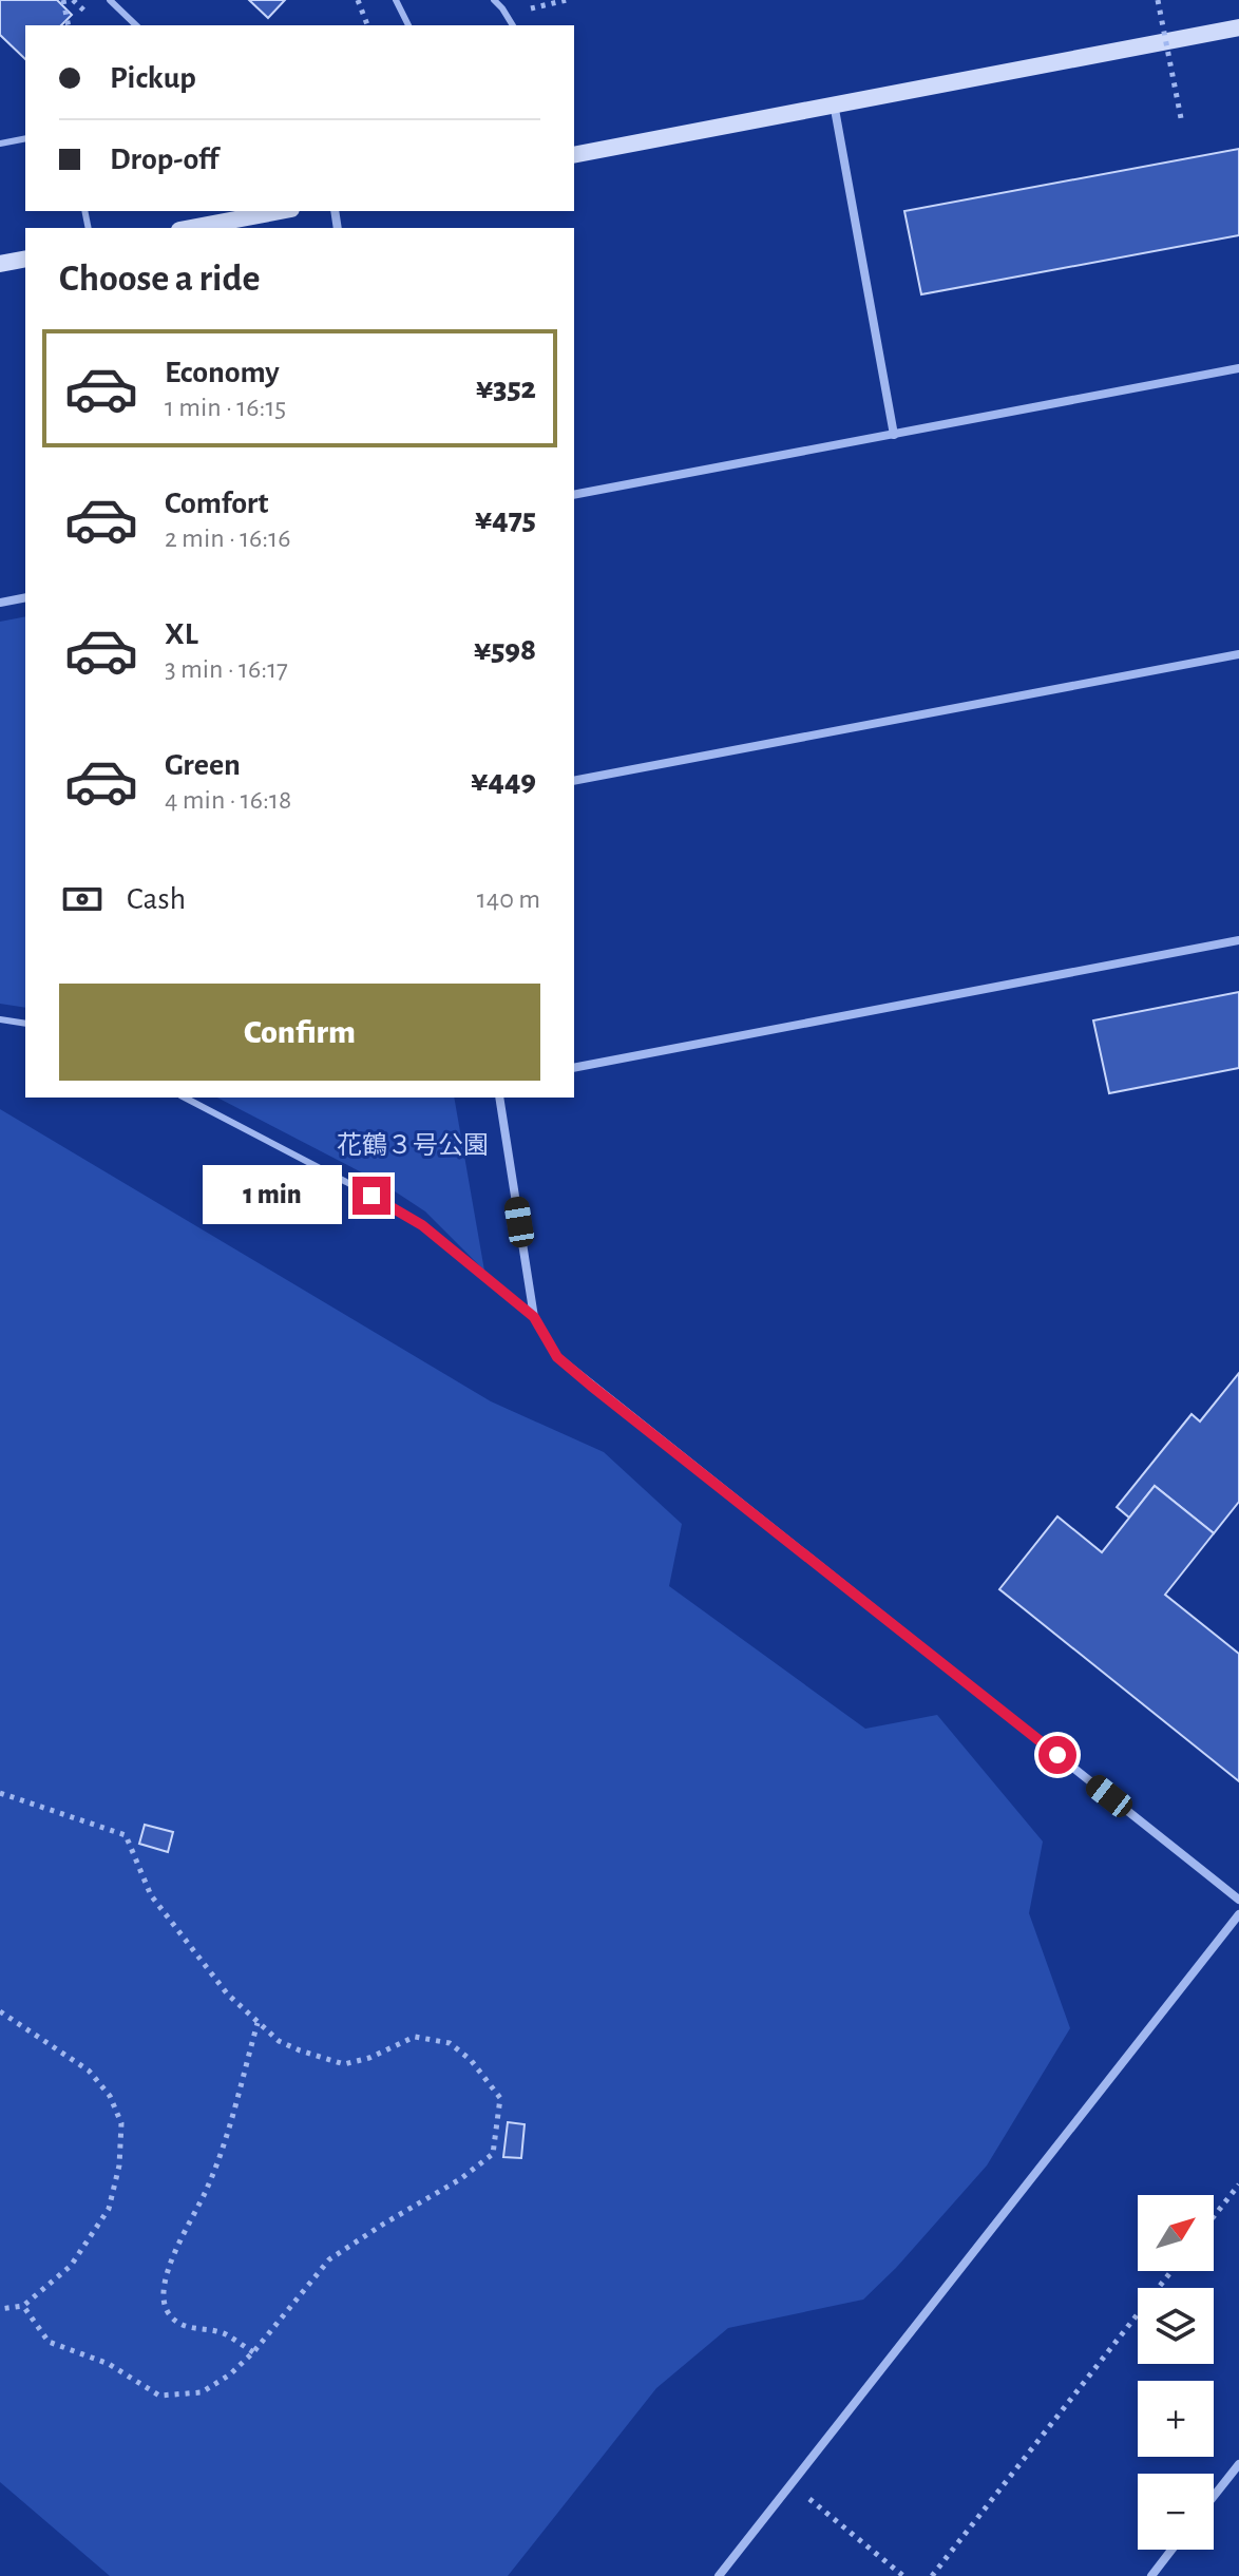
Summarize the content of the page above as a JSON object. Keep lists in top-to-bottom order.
{
  "parks": ["花鶴３号公園"],
  "north": "top right",
  "page": {
    "banner": ["Pickup", "Drop-off"],
    "heading": "Choose a ride",
    "list": [
      {
        "name": "Economy",
        "note": "1 min · 16:15",
        "value": "¥352"
      },
      {
        "name": "Comfort",
        "note": "2 min · 16:16",
        "value": "¥475"
      },
      {
        "name": "XL",
        "note": "3 min · 16:17",
        "value": "¥598"
      },
      {
        "name": "Green",
        "note": "4 min · 16:18",
        "value": "¥449"
      }
    ],
    "pay": ["Cash", "140 m"],
    "buttons": "Confirm",
    "bubble": "1 min",
    "map_buttons": ["+", "−"]
  }
}
